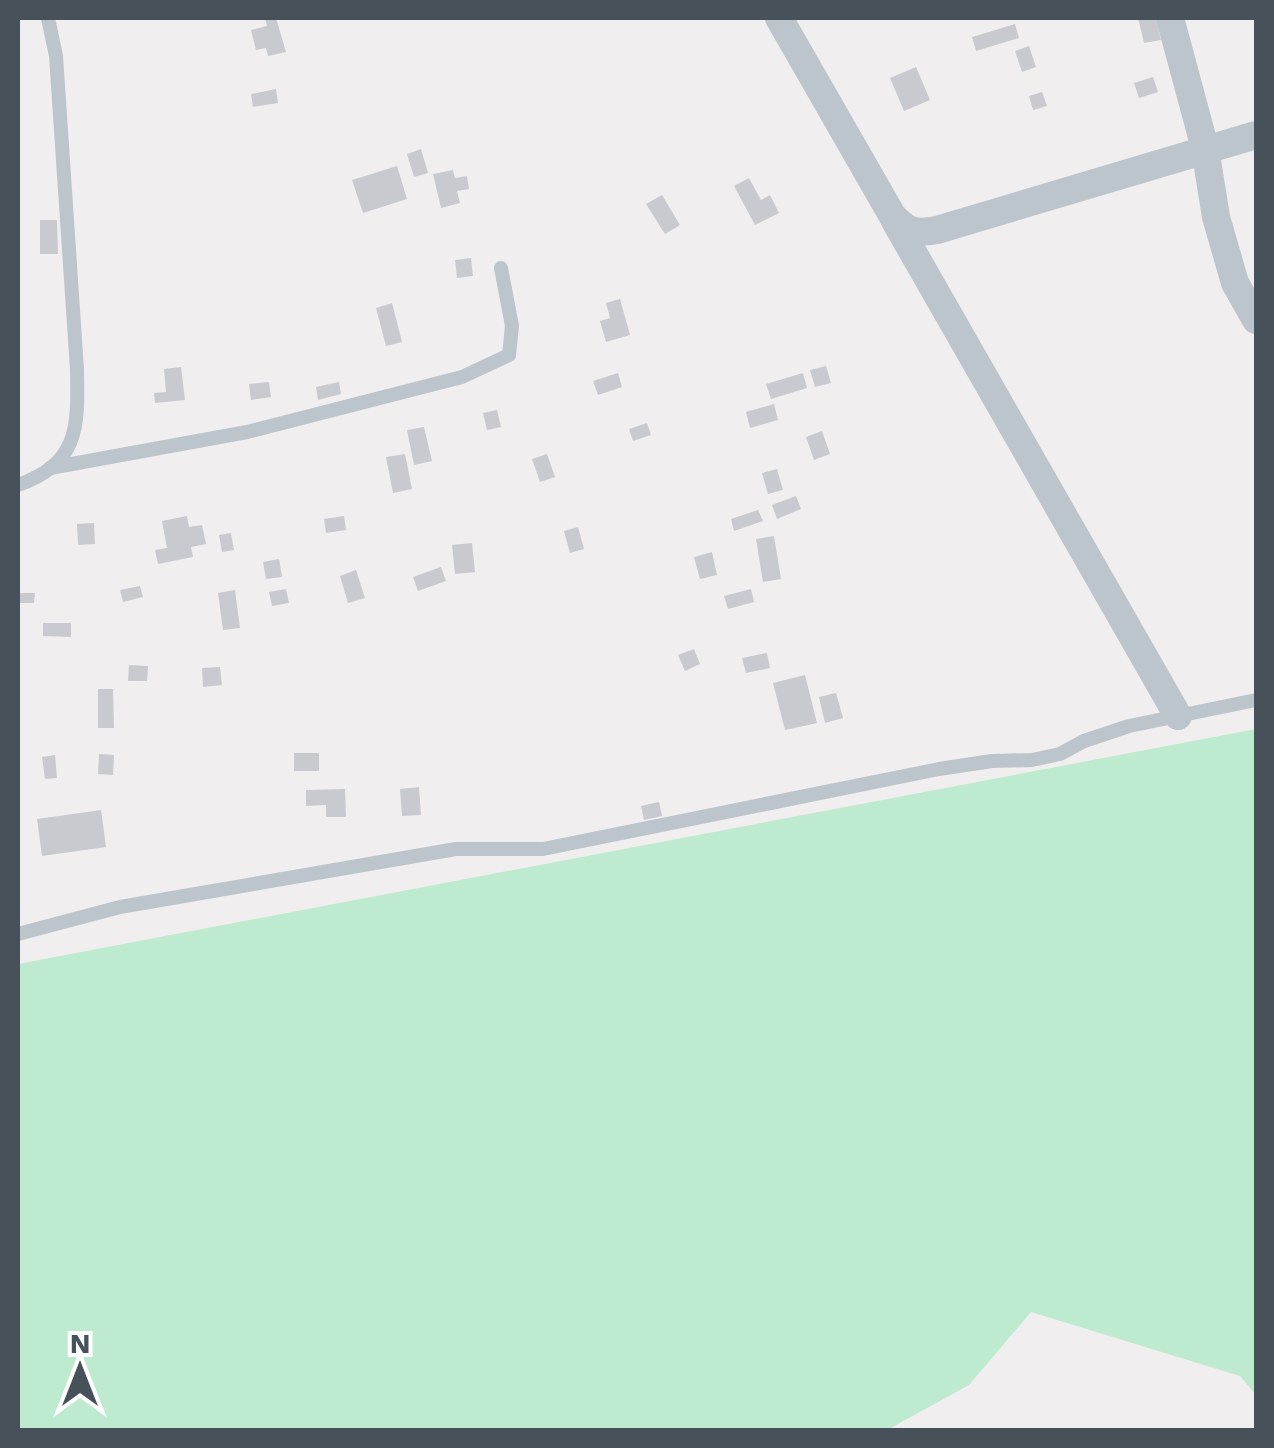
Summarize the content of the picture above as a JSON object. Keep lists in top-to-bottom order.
{
  "north": "top"
}
